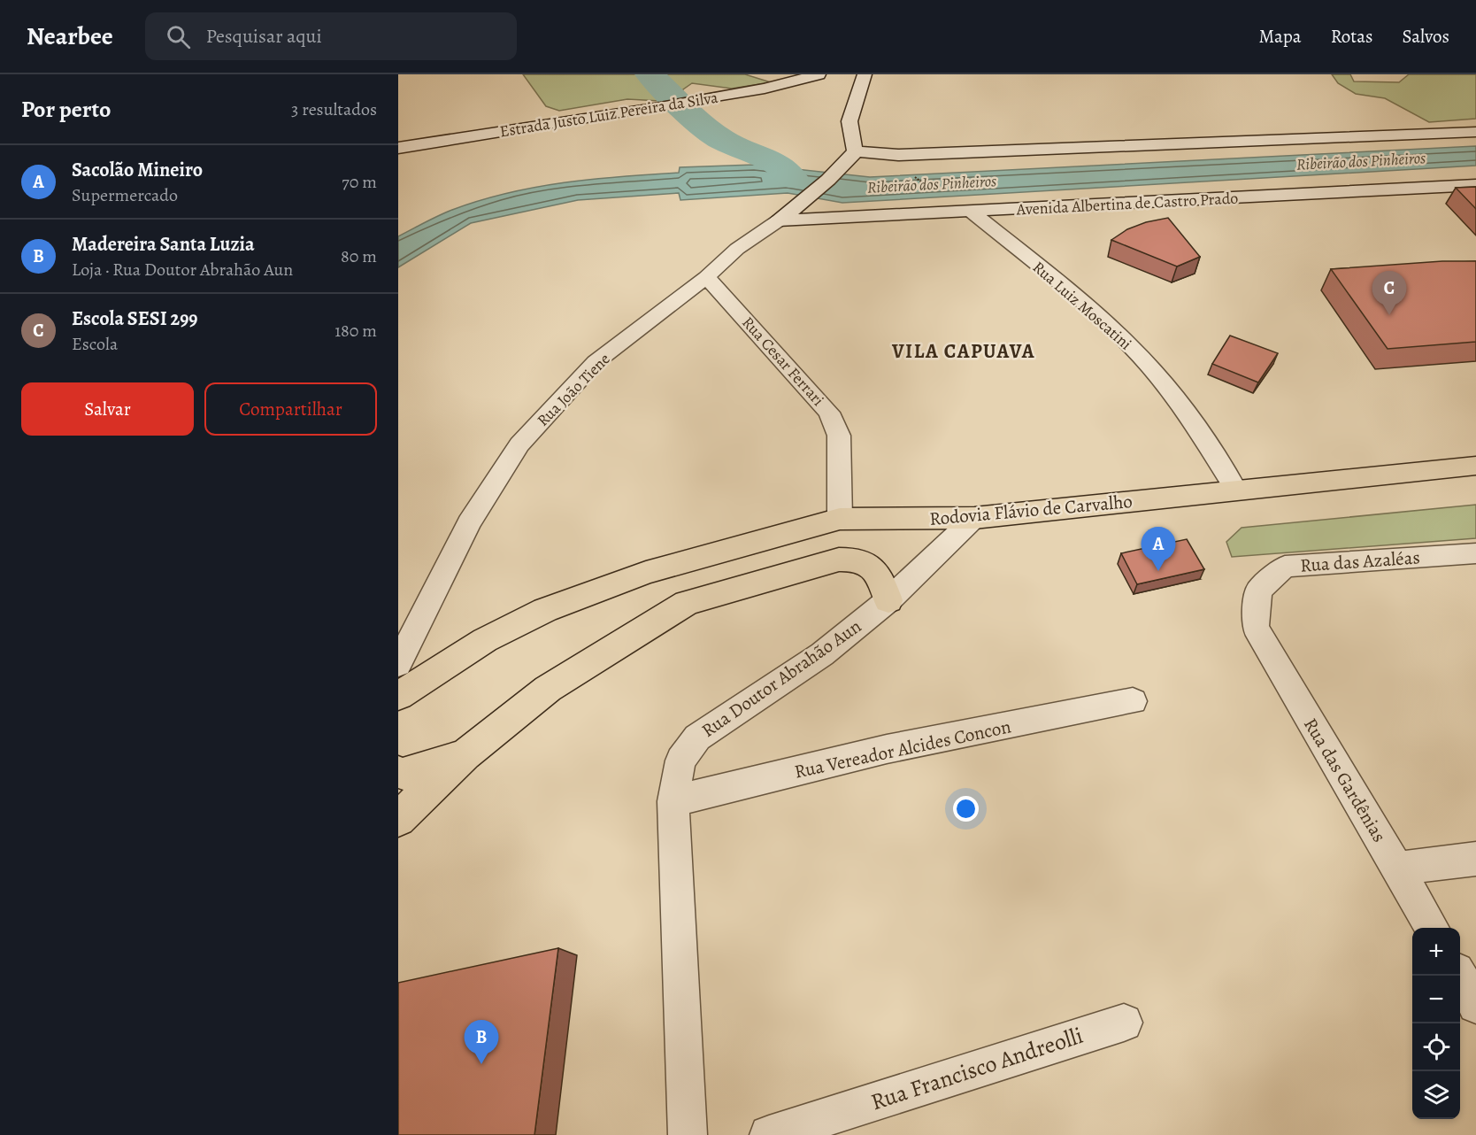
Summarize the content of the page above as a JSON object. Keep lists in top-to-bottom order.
{
  "streets": {
    "main road": [
      "Estrada Justo Luiz Pereira da Silva",
      "Avenida Albertina de Castro Prado",
      "Rua João Tiene",
      "Rodovia Flávio de Carvalho"
    ],
    "street": [
      "Rua Luiz Moscatini",
      "Rua Cesar Ferrari",
      "Rua das Azaléas",
      "Rua Doutor Abrahão Aun",
      "Rua Vereador Alcides Concon",
      "Rua das Gardênias",
      "Rua Francisco Andreolli"
    ]
  },
  "crossings": [
    ["Avenida Albertina de Castro Prado", "Rua Luiz Moscatini"],
    ["Avenida Albertina de Castro Prado", "Rua João Tiene"],
    ["Rua Luiz Moscatini", "Rodovia Flávio de Carvalho"],
    ["Rua Cesar Ferrari", "Rua João Tiene"],
    ["Rua Cesar Ferrari", "Rodovia Flávio de Carvalho"],
    ["Rodovia Flávio de Carvalho", "Rua Doutor Abrahão Aun"],
    ["Rua das Azaléas", "Rua das Gardênias"],
    ["Rua Doutor Abrahão Aun", "Rua Vereador Alcides Concon"]
  ],
  "districts": ["VILA CAPUAVA"],
  "water": ["Ribeirão dos Pinheiros"],
  "page": {
    "header": "Nearbee",
    "search": "Pesquisar aqui",
    "nav": ["Mapa", "Rotas", "Salvos"],
    "heading": ["Por perto", "3 resultados"],
    "list": [
      {
        "mark": "A",
        "name": "Sacolão Mineiro",
        "note": "Supermercado",
        "value": "70 m"
      },
      {
        "mark": "B",
        "name": "Madereira Santa Luzia",
        "note": "Loja · Rua Doutor Abrahão Aun",
        "value": "80 m"
      },
      {
        "mark": "C",
        "name": "Escola SESI 299",
        "note": "Escola",
        "value": "180 m"
      }
    ],
    "pins": ["C", "A", "B"],
    "buttons": ["Salvar", "Compartilhar"],
    "map_buttons": ["+", "−"]
  }
}
